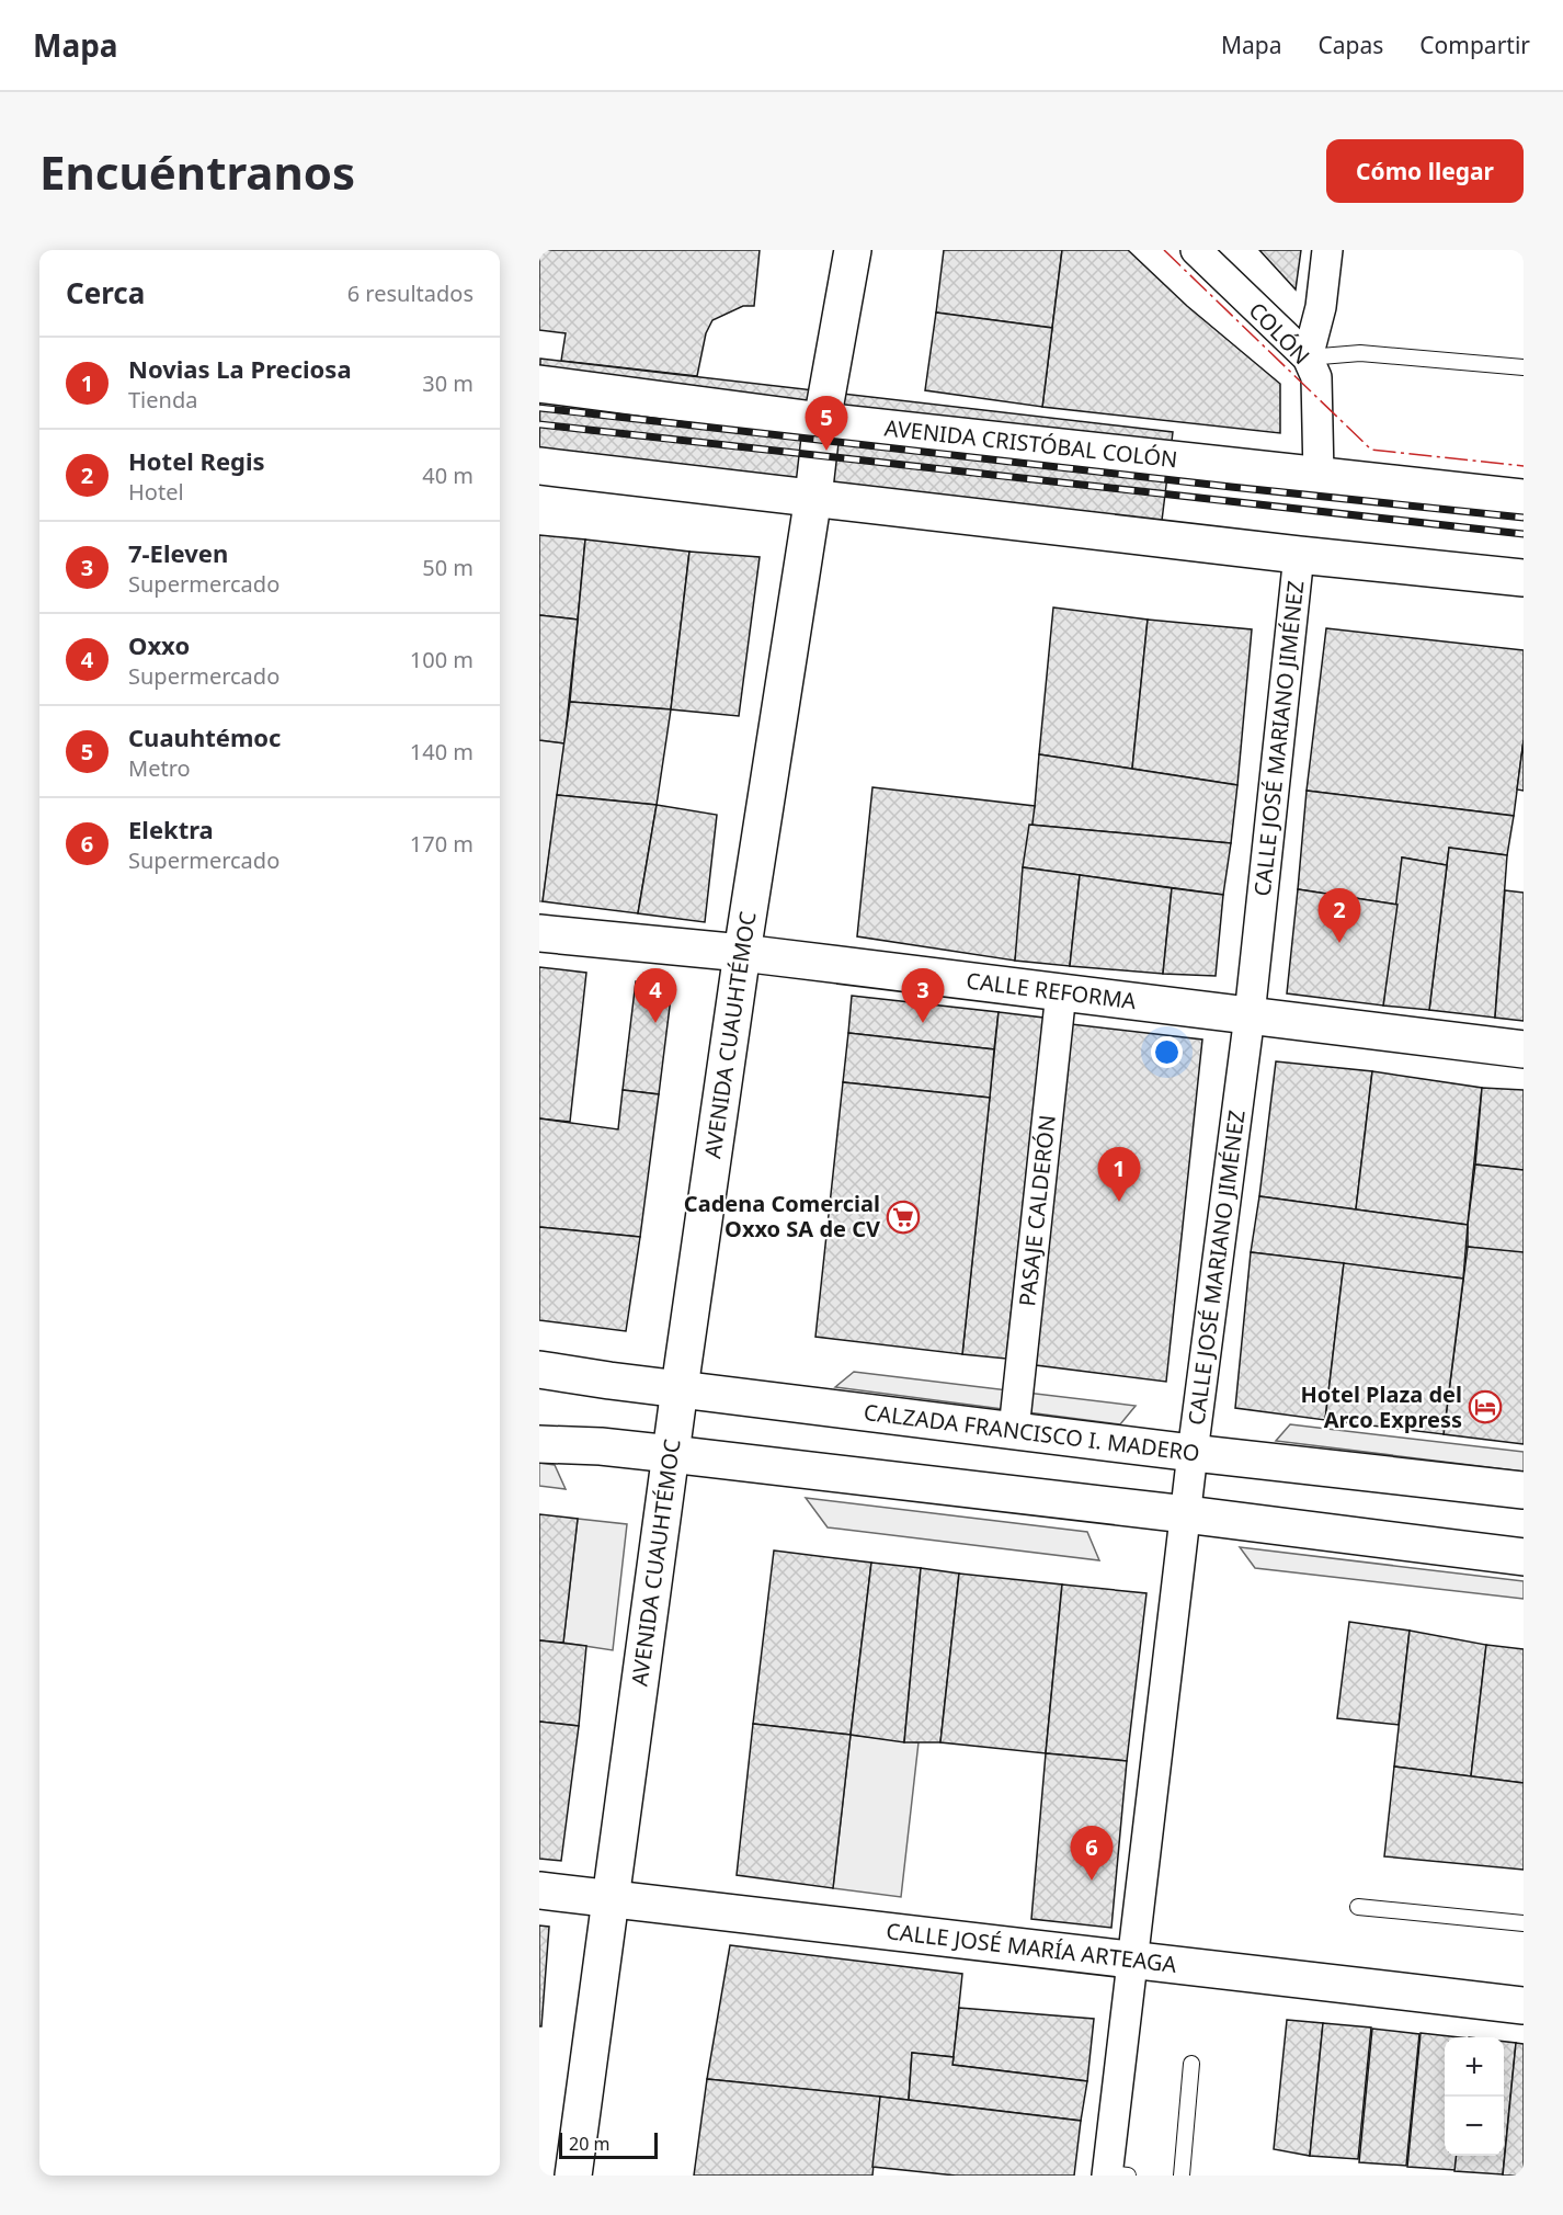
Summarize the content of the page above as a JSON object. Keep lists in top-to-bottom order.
{
  "streets": {
    "main road": [
      "AVENIDA CRISTÓBAL COLÓN",
      "CALLE REFORMA",
      "AVENIDA CUAUHTÉMOC",
      "CALZADA FRANCISCO I. MADERO",
      "CALLE JOSÉ MARÍA ARTEAGA"
    ],
    "street": ["COLÓN", "CALLE JOSÉ MARIANO JIMÉNEZ", "PASAJE CALDERÓN"]
  },
  "crossings": [
    ["COLÓN", "AVENIDA CRISTÓBAL COLÓN"],
    ["AVENIDA CRISTÓBAL COLÓN", "AVENIDA CUAUHTÉMOC"],
    ["CALLE JOSÉ MARIANO JIMÉNEZ", "CALLE REFORMA"],
    ["CALLE JOSÉ MARIANO JIMÉNEZ", "CALZADA FRANCISCO I. MADERO"],
    ["CALLE JOSÉ MARIANO JIMÉNEZ", "CALLE JOSÉ MARÍA ARTEAGA"],
    ["CALLE REFORMA", "AVENIDA CUAUHTÉMOC"],
    ["CALLE REFORMA", "PASAJE CALDERÓN"],
    ["AVENIDA CUAUHTÉMOC", "CALZADA FRANCISCO I. MADERO"],
    ["AVENIDA CUAUHTÉMOC", "CALLE JOSÉ MARÍA ARTEAGA"],
    ["PASAJE CALDERÓN", "CALZADA FRANCISCO I. MADERO"]
  ],
  "places": {
    "supermarket": ["Cadena Comercial Oxxo SA de CV"],
    "hotel": ["Hotel Plaza del Arco Express"]
  },
  "scale_bar": "20 m",
  "page": {
    "header": "Mapa",
    "nav": ["Mapa", "Capas", "Compartir"],
    "buttons": "Cómo llegar",
    "title": "Encuéntranos",
    "heading": ["Cerca", "6 resultados"],
    "list": [
      {
        "mark": "1",
        "name": "Novias La Preciosa",
        "note": "Tienda",
        "value": "30 m"
      },
      {
        "mark": "2",
        "name": "Hotel Regis",
        "note": "Hotel",
        "value": "40 m"
      },
      {
        "mark": "3",
        "name": "7-Eleven",
        "note": "Supermercado",
        "value": "50 m"
      },
      {
        "mark": "4",
        "name": "Oxxo",
        "note": "Supermercado",
        "value": "100 m"
      },
      {
        "mark": "5",
        "name": "Cuauhtémoc",
        "note": "Metro",
        "value": "140 m"
      },
      {
        "mark": "6",
        "name": "Elektra",
        "note": "Supermercado",
        "value": "170 m"
      }
    ],
    "pins": [
      "5",
      "2",
      "3",
      "4",
      "1",
      "6"
    ],
    "map_buttons": ["+", "−"],
    "scale": "20 m"
  }
}
